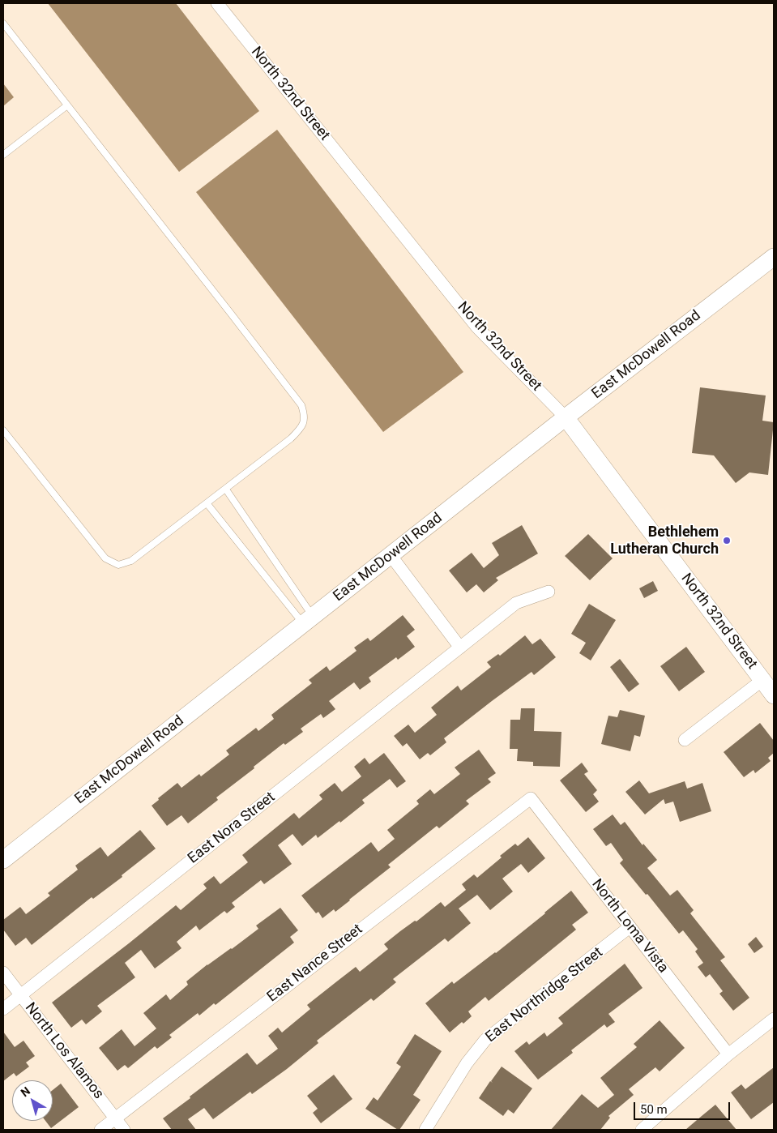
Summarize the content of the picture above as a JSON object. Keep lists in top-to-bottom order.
{
  "streets": {
    "main road": ["North 32nd Street", "East McDowell Road"],
    "street": [
      "East Nora Street",
      "North Loma Vista",
      "East Nance Street",
      "East Northridge Street",
      "North Los Alamos"
    ]
  },
  "crossings": [
    ["North 32nd Street", "East McDowell Road"],
    ["East Nora Street", "North Los Alamos"],
    ["North Loma Vista", "East Nance Street"],
    ["North Loma Vista", "East Northridge Street"],
    ["East Nance Street", "North Los Alamos"]
  ],
  "places": ["Bethlehem Lutheran Church"],
  "scale_bar": "50 m",
  "north": "top left"
}
